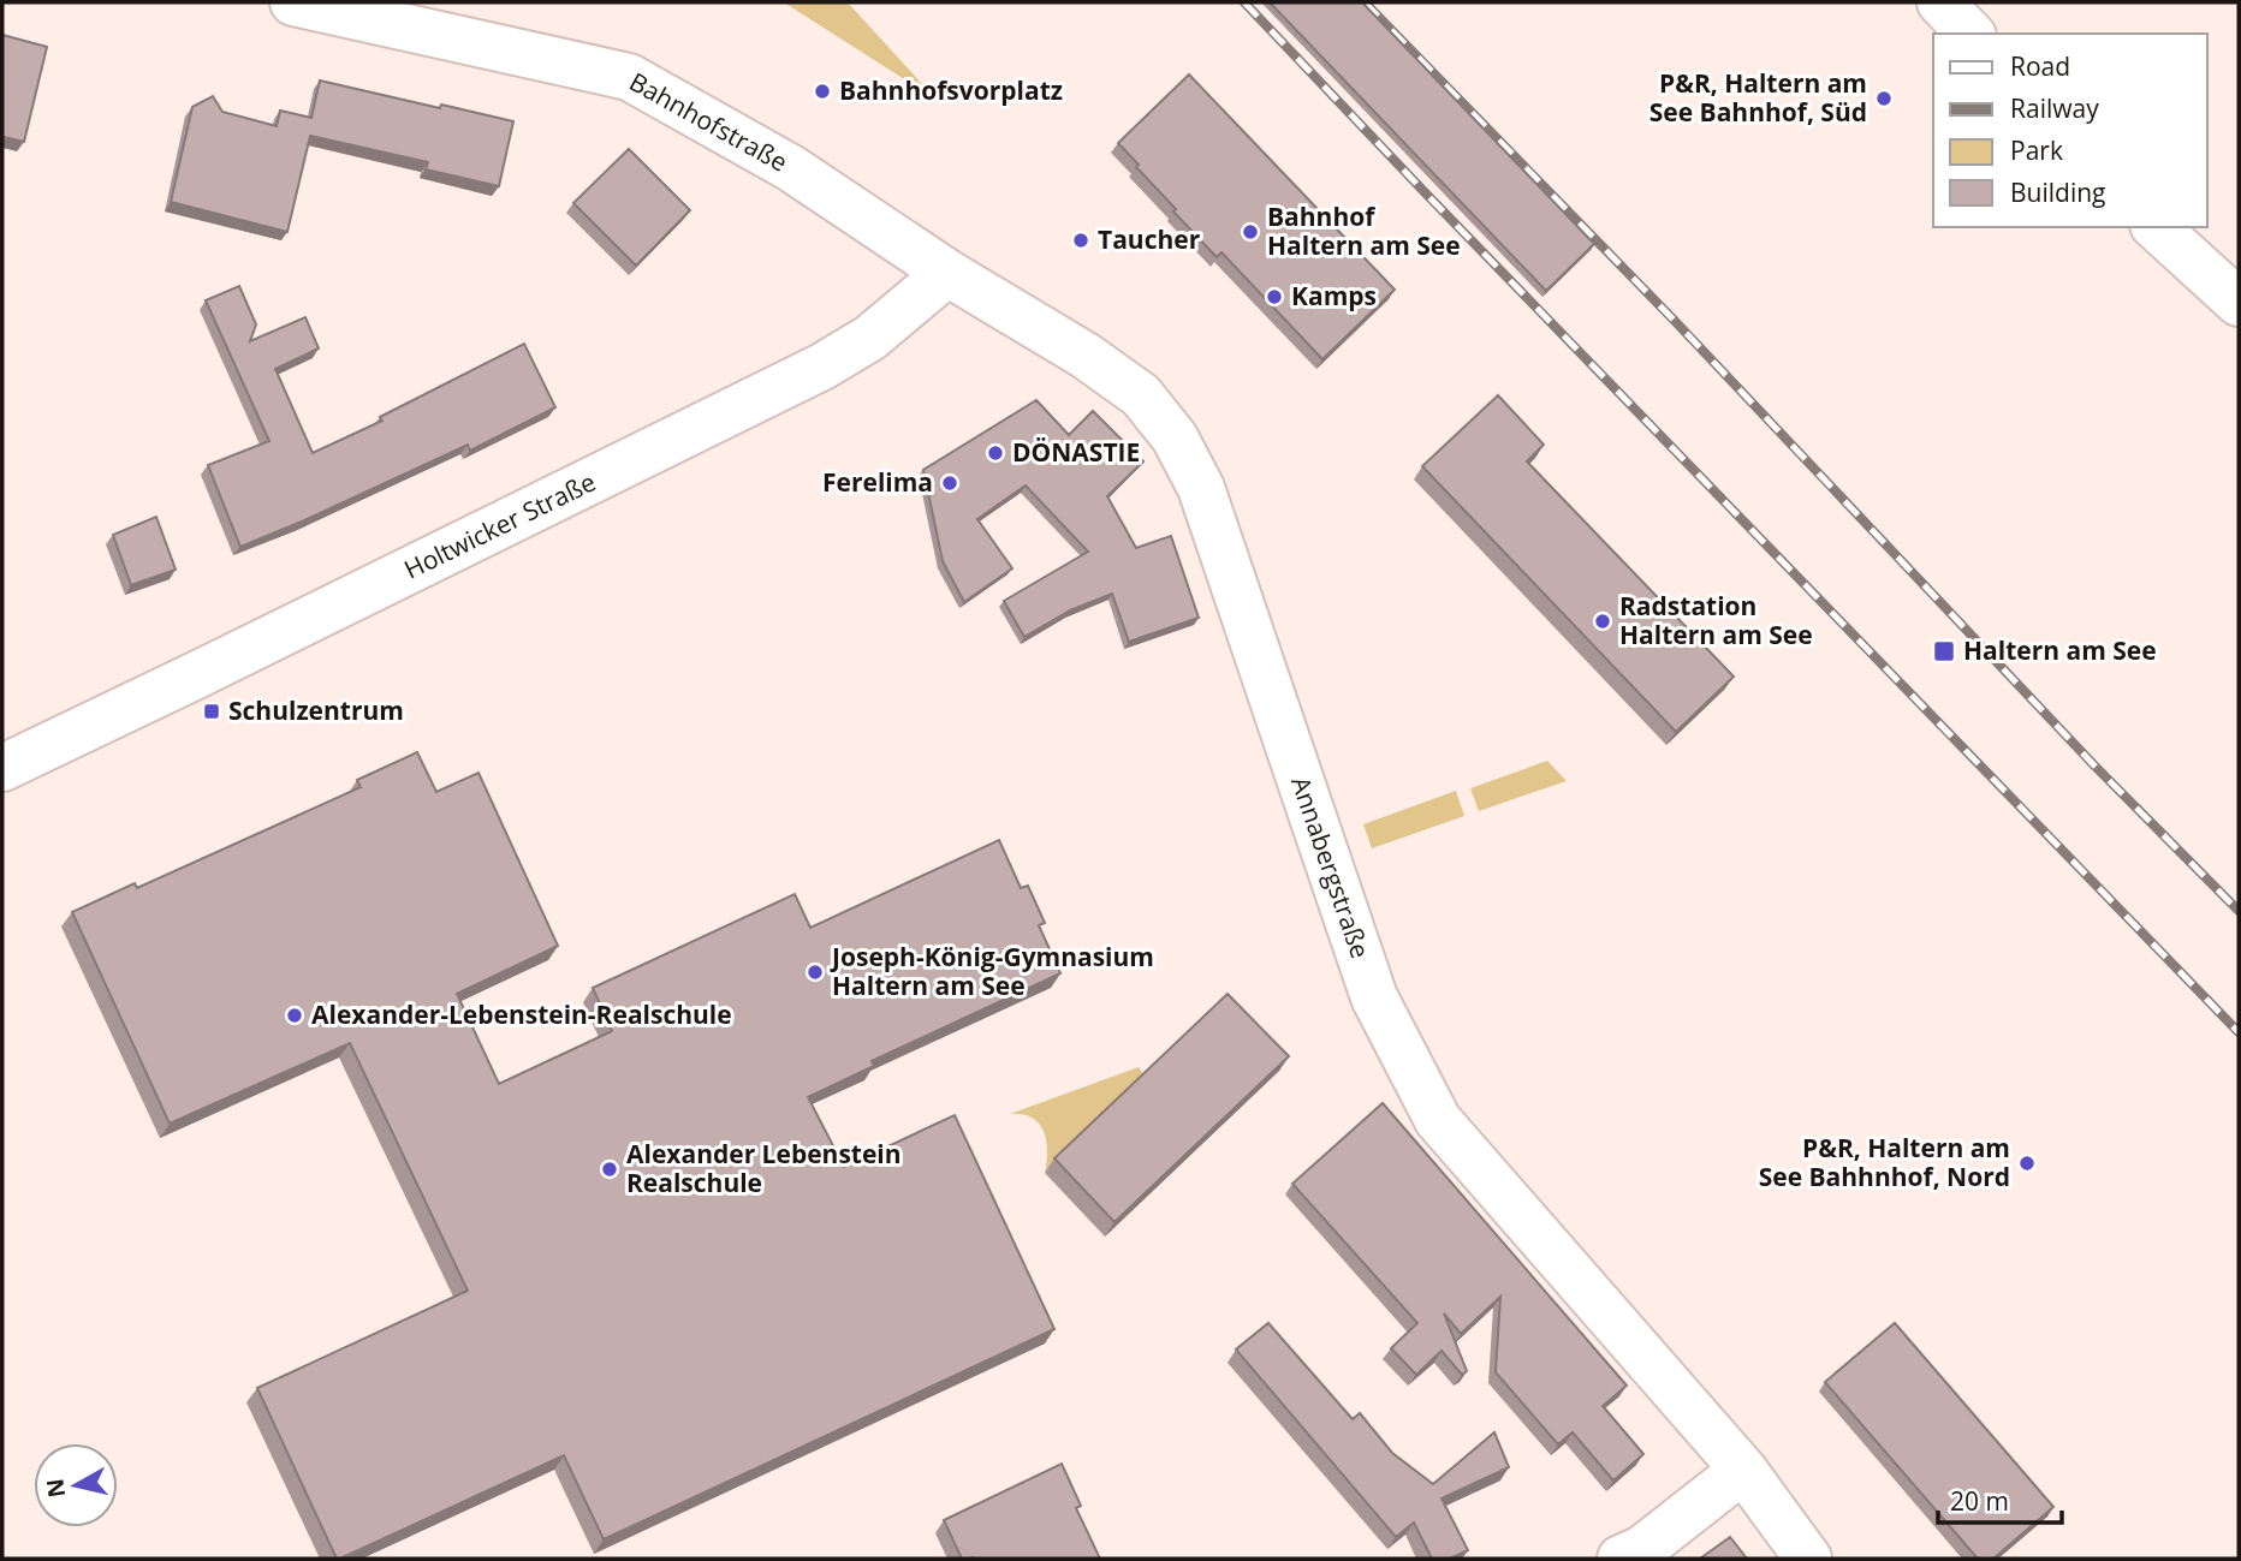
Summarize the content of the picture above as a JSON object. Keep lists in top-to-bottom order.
{
  "streets": {
    "street": ["Bahnhofstraße", "Holtwicker Straße", "Annabergstraße"]
  },
  "crossings": [
    ["Bahnhofstraße", "Holtwicker Straße"],
    ["Bahnhofstraße", "Annabergstraße"],
    ["Holtwicker Straße", "Annabergstraße"]
  ],
  "places": {
    "other": [
      "Bahnhofsvorplatz",
      "P&R, Haltern am See Bahnhof, Süd",
      "Bahnhof Haltern am See",
      "Taucher",
      "Kamps",
      "DÖNASTIE",
      "Ferelima",
      "Radstation Haltern am See",
      "Joseph-König-Gymnasium Haltern am See",
      "Alexander-Lebenstein-Realschule",
      "P&R, Haltern am See Bahhnhof, Nord",
      "Alexander Lebenstein Realschule"
    ],
    "transit": ["Haltern am See", "Schulzentrum"]
  },
  "legend": [
    "Road",
    "Railway",
    "Park",
    "Building"
  ],
  "scale_bar": "20 m",
  "north": "left"
}
